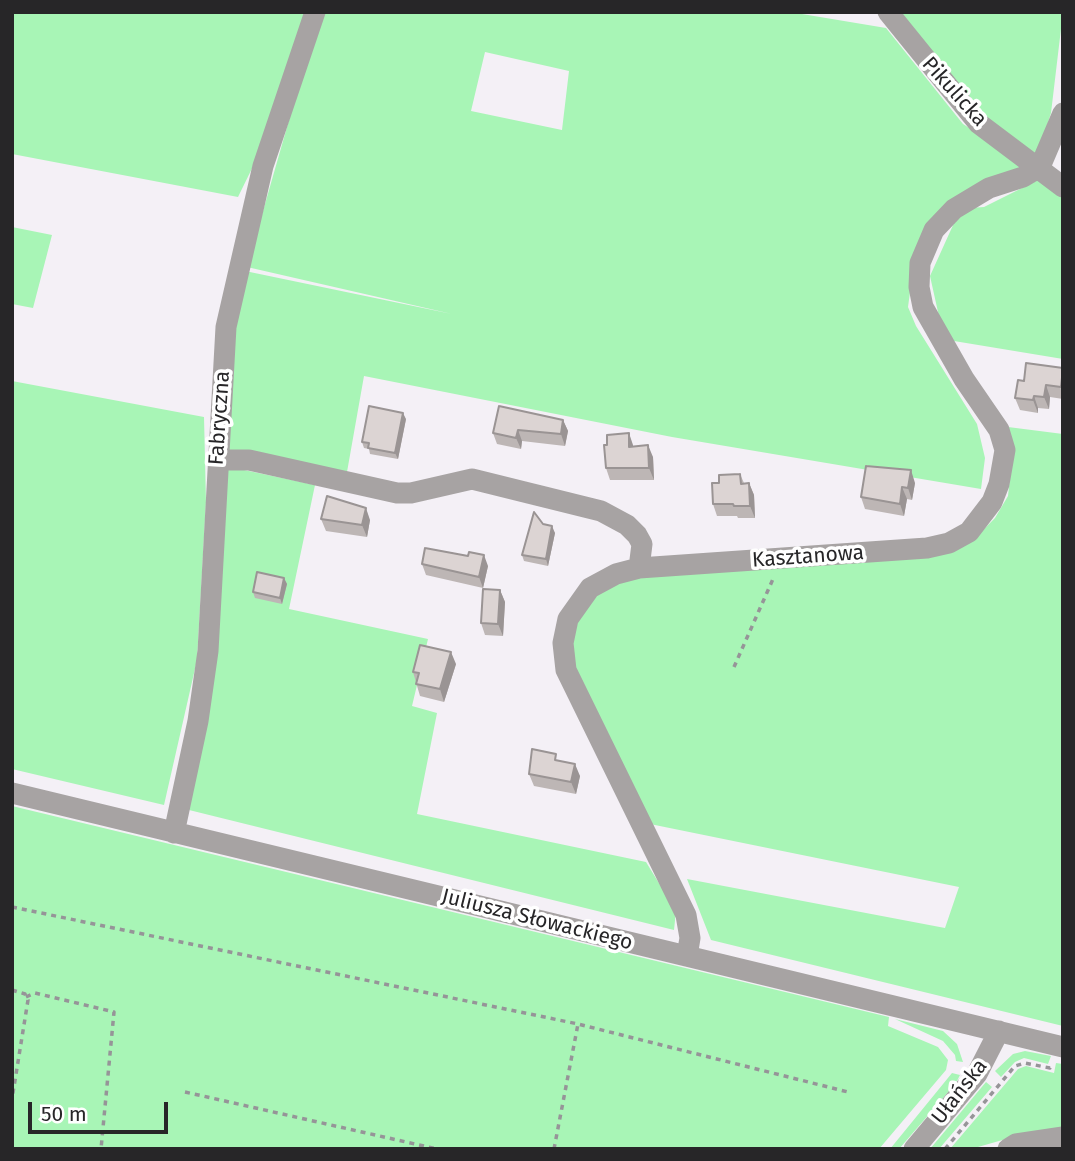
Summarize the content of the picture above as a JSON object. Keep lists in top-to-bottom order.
{
  "streets": {
    "street": [
      "Pikulicka",
      "Fabryczna",
      "Kasztanowa",
      "Juliusza Słowackiego",
      "Ułańska"
    ]
  },
  "crossings": [
    ["Pikulicka", "Kasztanowa"],
    ["Fabryczna", "Juliusza Słowackiego"],
    ["Kasztanowa", "Juliusza Słowackiego"],
    ["Juliusza Słowackiego", "Ułańska"]
  ],
  "scale_bar": "50 m"
}
